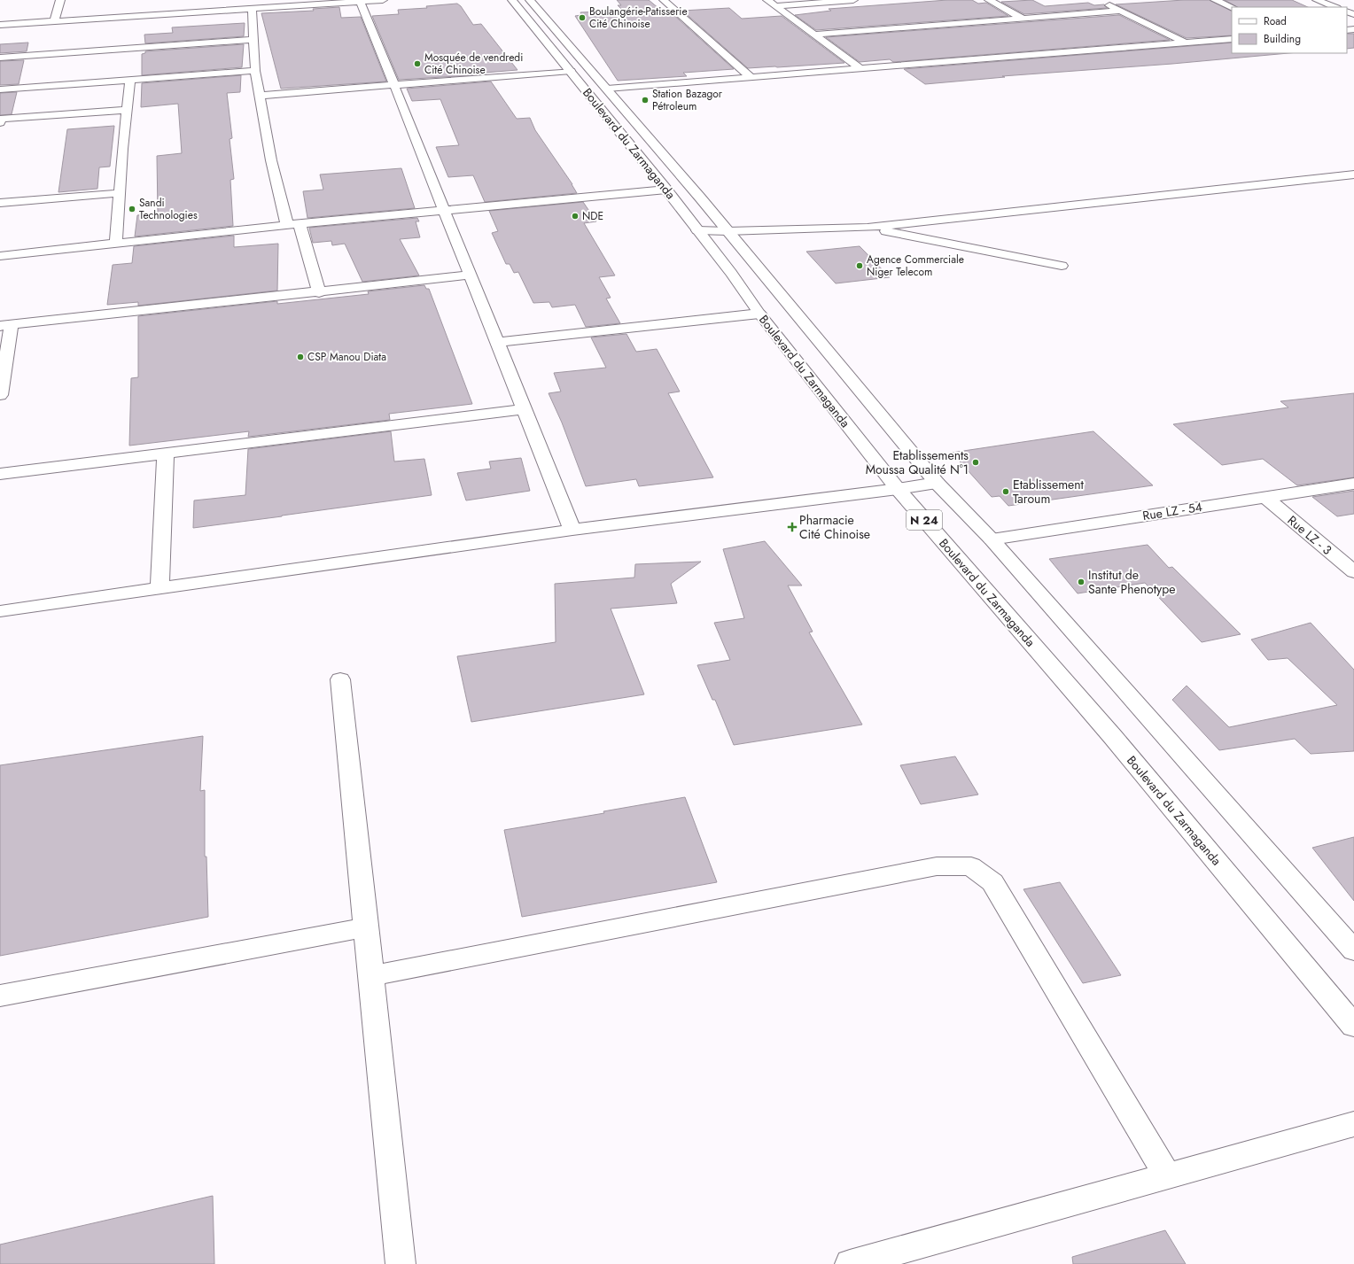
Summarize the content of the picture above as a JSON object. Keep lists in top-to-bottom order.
{
  "streets": {
    "street": [
      "Boulevard du Zarmaganda",
      "Rue LZ - 54",
      "N 24",
      "Rue LZ - 3"
    ]
  },
  "crossings": [
    ["Boulevard du Zarmaganda", "Rue LZ - 54"],
    ["Rue LZ - 54", "Rue LZ - 3"]
  ],
  "places": {
    "other": [
      "Boulangérie-Patisserie Cité Chinoise",
      "Mosquée de vendredi Cité Chinoise",
      "Station Bazagor Pétroleum",
      "Sandi Technologies",
      "NDE",
      "Agence Commerciale Niger Telecom",
      "CSP Manou Diata",
      "Etablissements Moussa Qualité N°1",
      "Etablissement Taroum",
      "Institut de Sante Phenotype"
    ],
    "health": ["Pharmacie Cité Chinoise"]
  },
  "legend": ["Road", "Building"]
}
